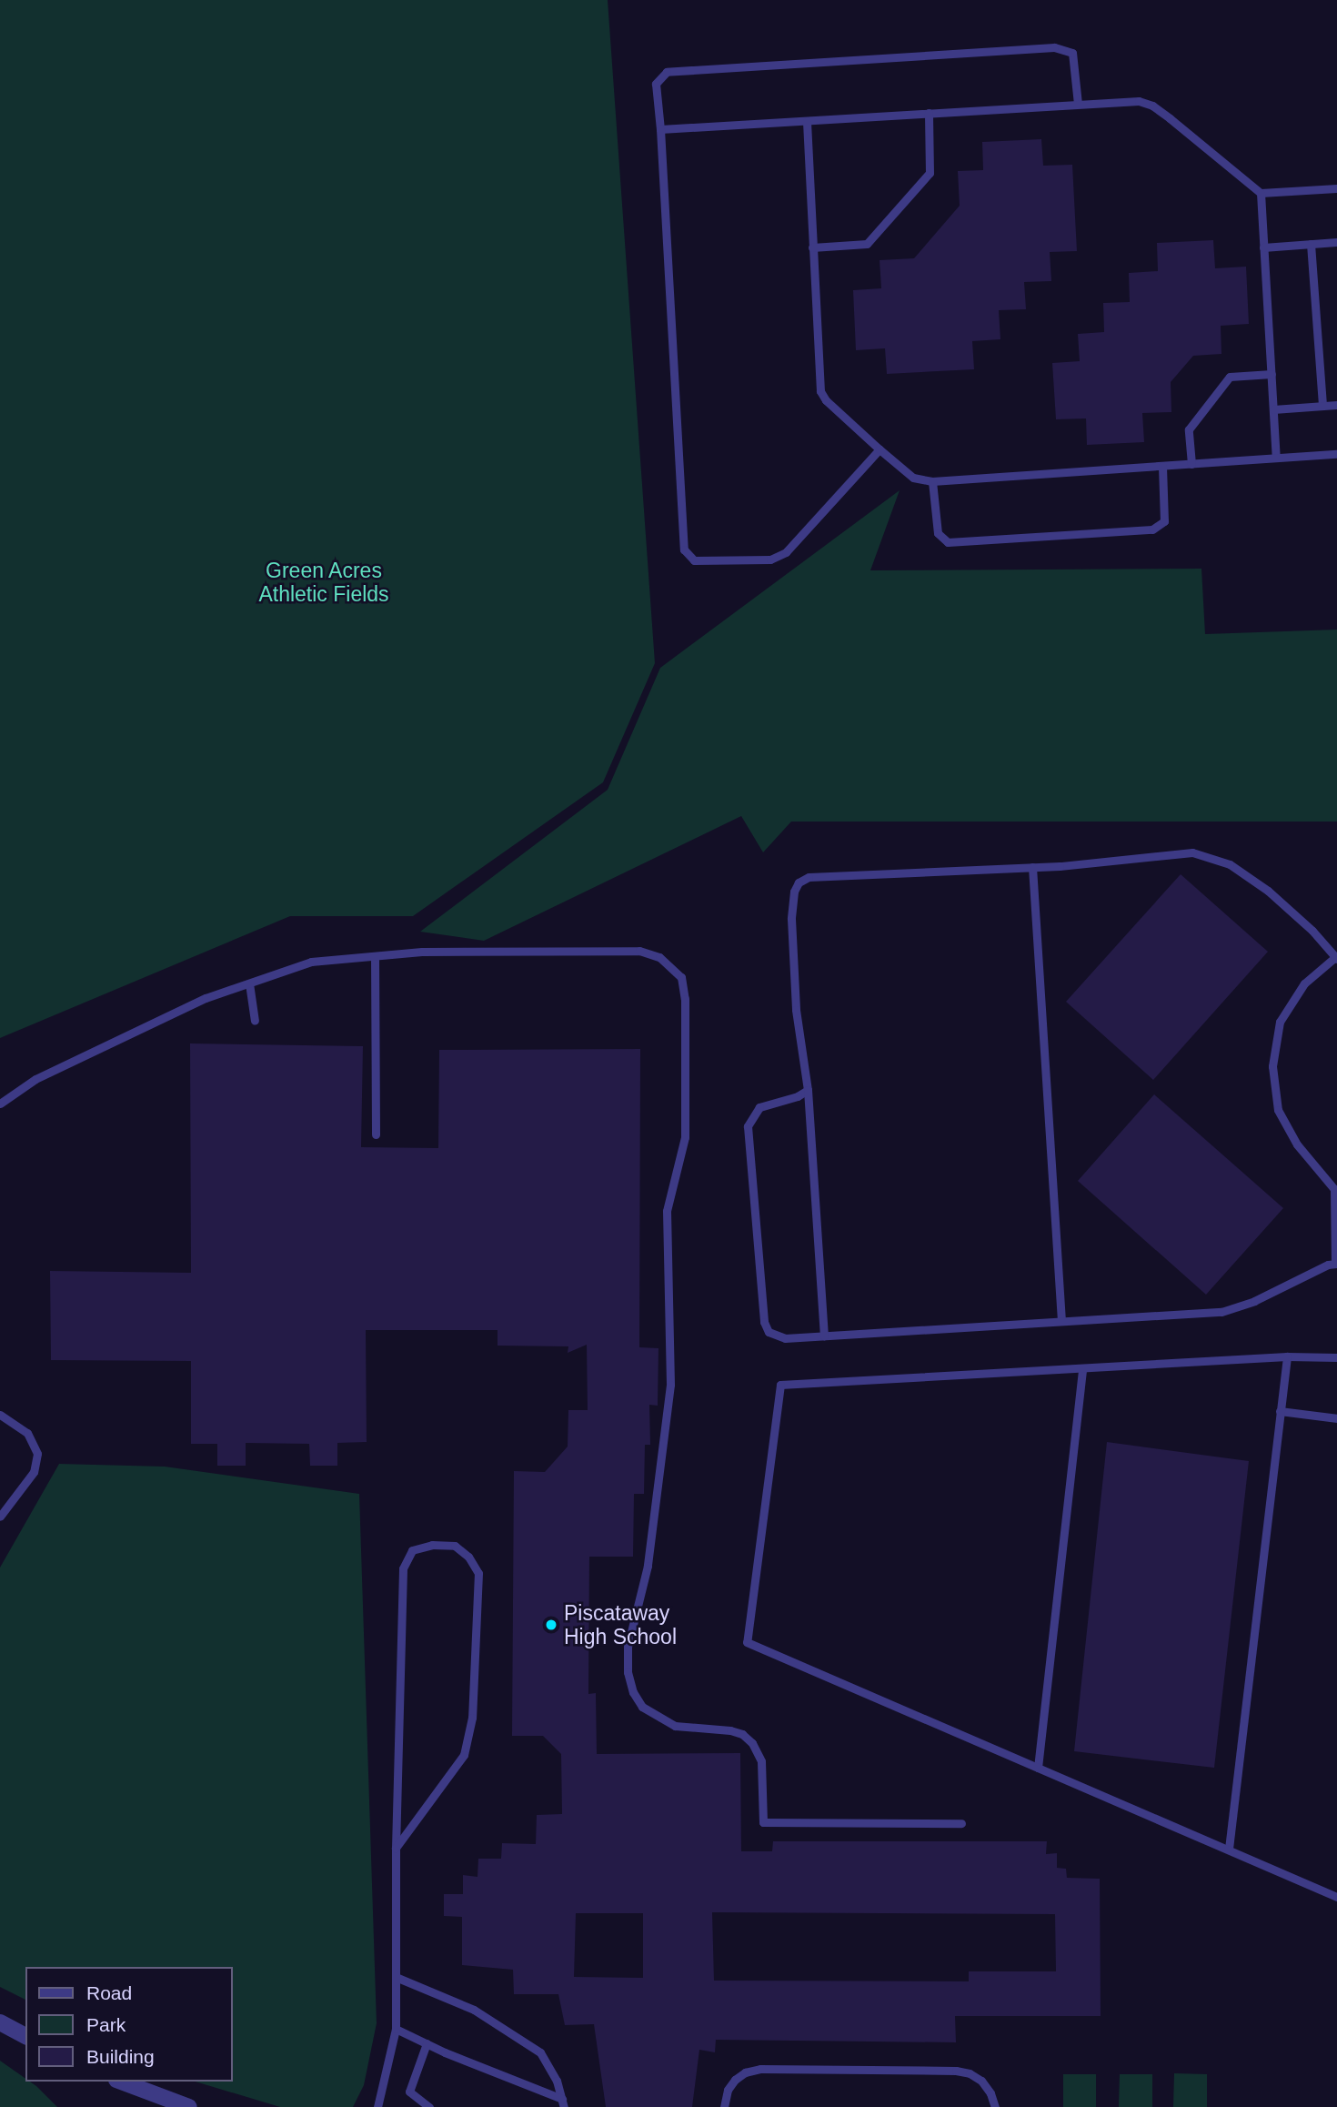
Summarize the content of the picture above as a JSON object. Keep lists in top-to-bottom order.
{
  "parks": ["Green Acres Athletic Fields"],
  "places": ["Piscataway High School"],
  "legend": ["Road", "Park", "Building"]
}
